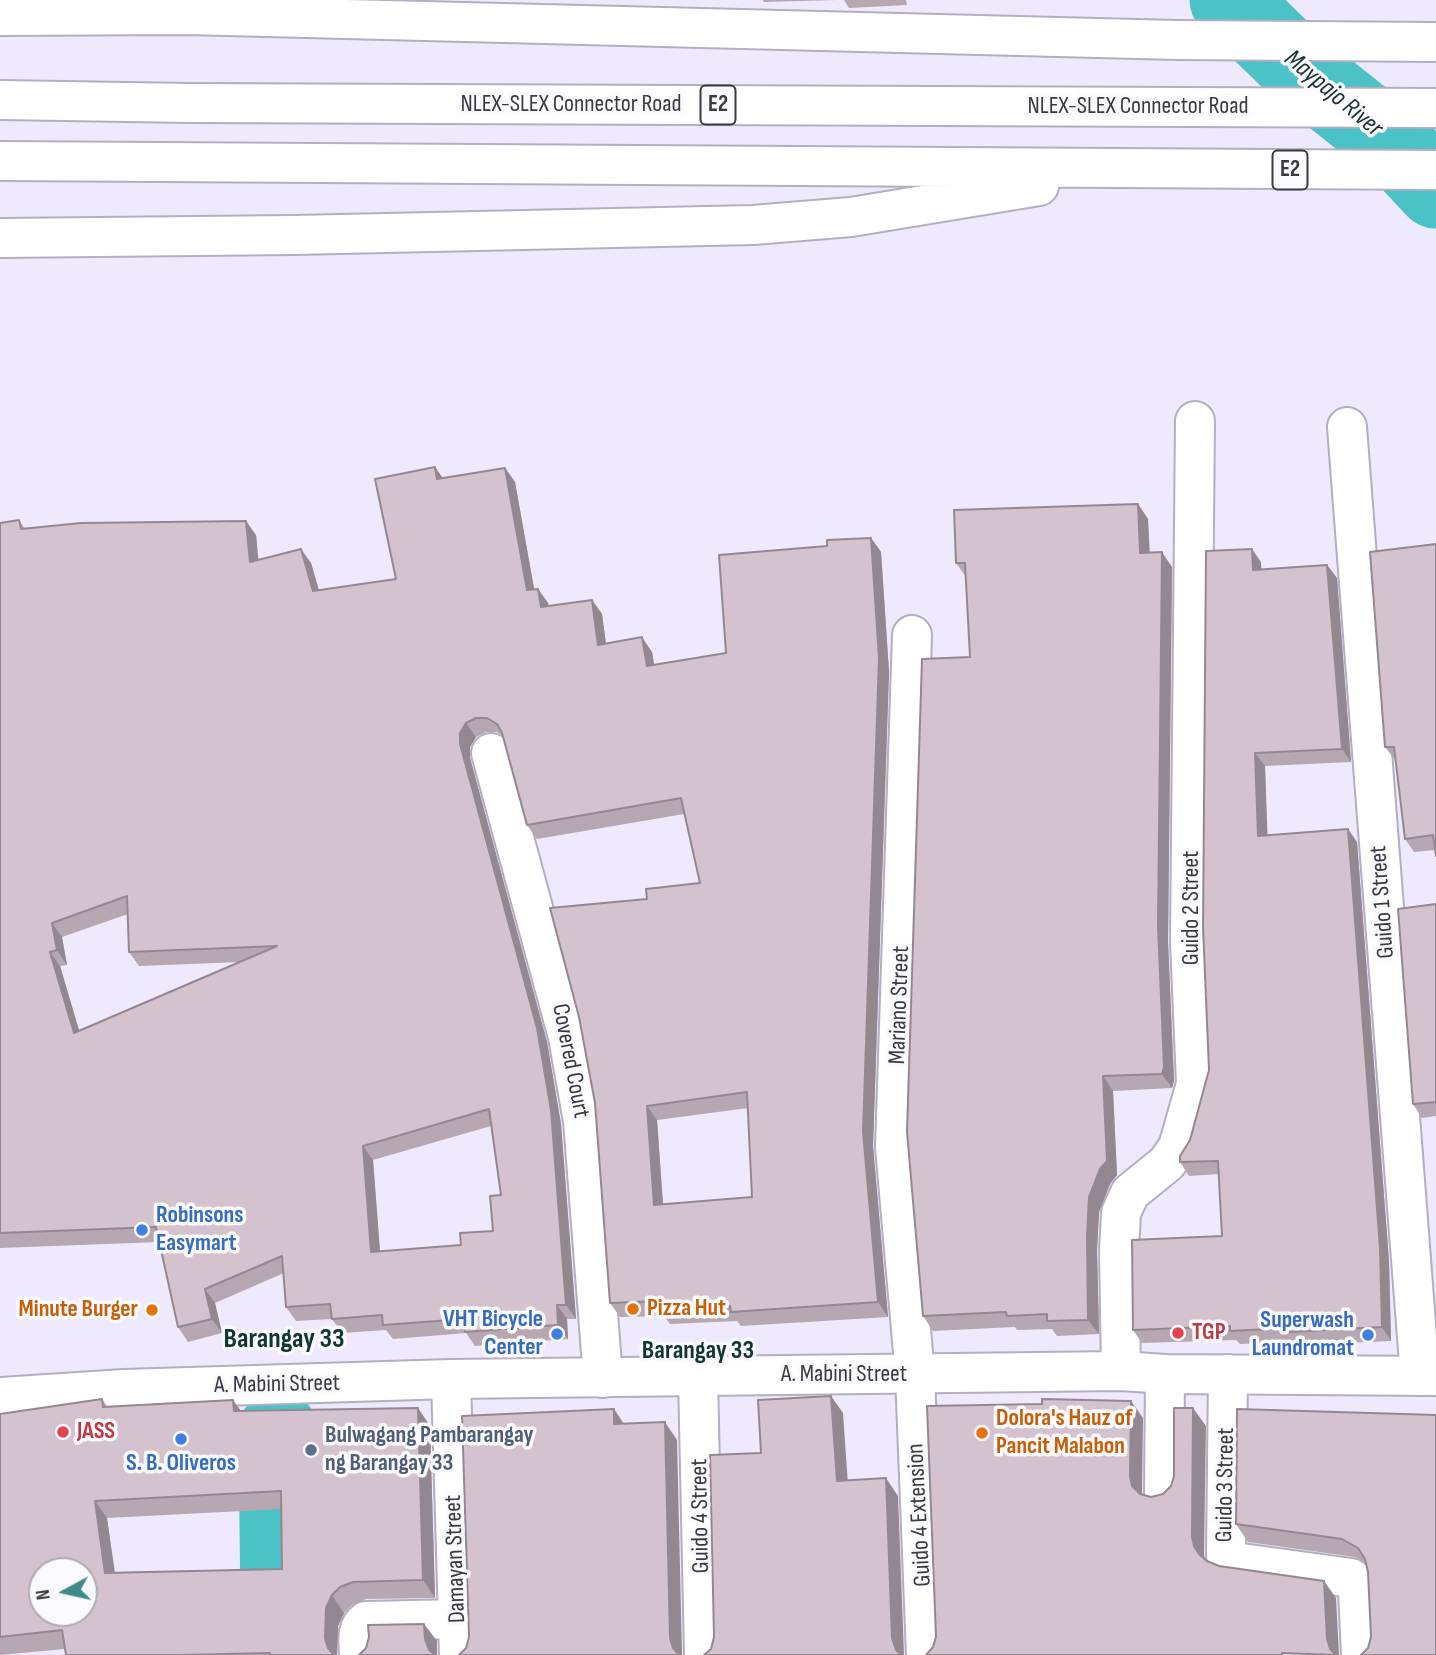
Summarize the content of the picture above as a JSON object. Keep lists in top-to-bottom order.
{
  "streets": {
    "main road": [
      "NLEX-SLEX Connector Road",
      "E2",
      "Guido 1 Street",
      "Guido 2 Street",
      "Mariano Street",
      "Covered Court",
      "A. Mabini Street",
      "Guido 3 Street",
      "Guido 4 Extension",
      "Guido 4 Street",
      "Damayan Street"
    ]
  },
  "crossings": [
    ["Guido 1 Street", "A. Mabini Street"],
    ["Guido 2 Street", "A. Mabini Street"],
    ["Mariano Street", "A. Mabini Street"],
    ["Mariano Street", "Guido 4 Extension"],
    ["Covered Court", "A. Mabini Street"],
    ["A. Mabini Street", "Guido 3 Street"],
    ["A. Mabini Street", "Guido 4 Extension"],
    ["A. Mabini Street", "Guido 4 Street"],
    ["A. Mabini Street", "Damayan Street"]
  ],
  "districts": ["Barangay 33", "Barangay 33"],
  "water": ["Maypajo River"],
  "places": [
    "Robinsons Easymart",
    "Pizza Hut",
    "Minute Burger",
    "TGP",
    "VHT Bicycle Center",
    "Superwash Laundromat",
    "JASS",
    "Dolora's Hauz of Pancit Malabon",
    "S. B. Oliveros",
    "Bulwagang Pambarangay ng Barangay 33"
  ],
  "north": "left"
}
